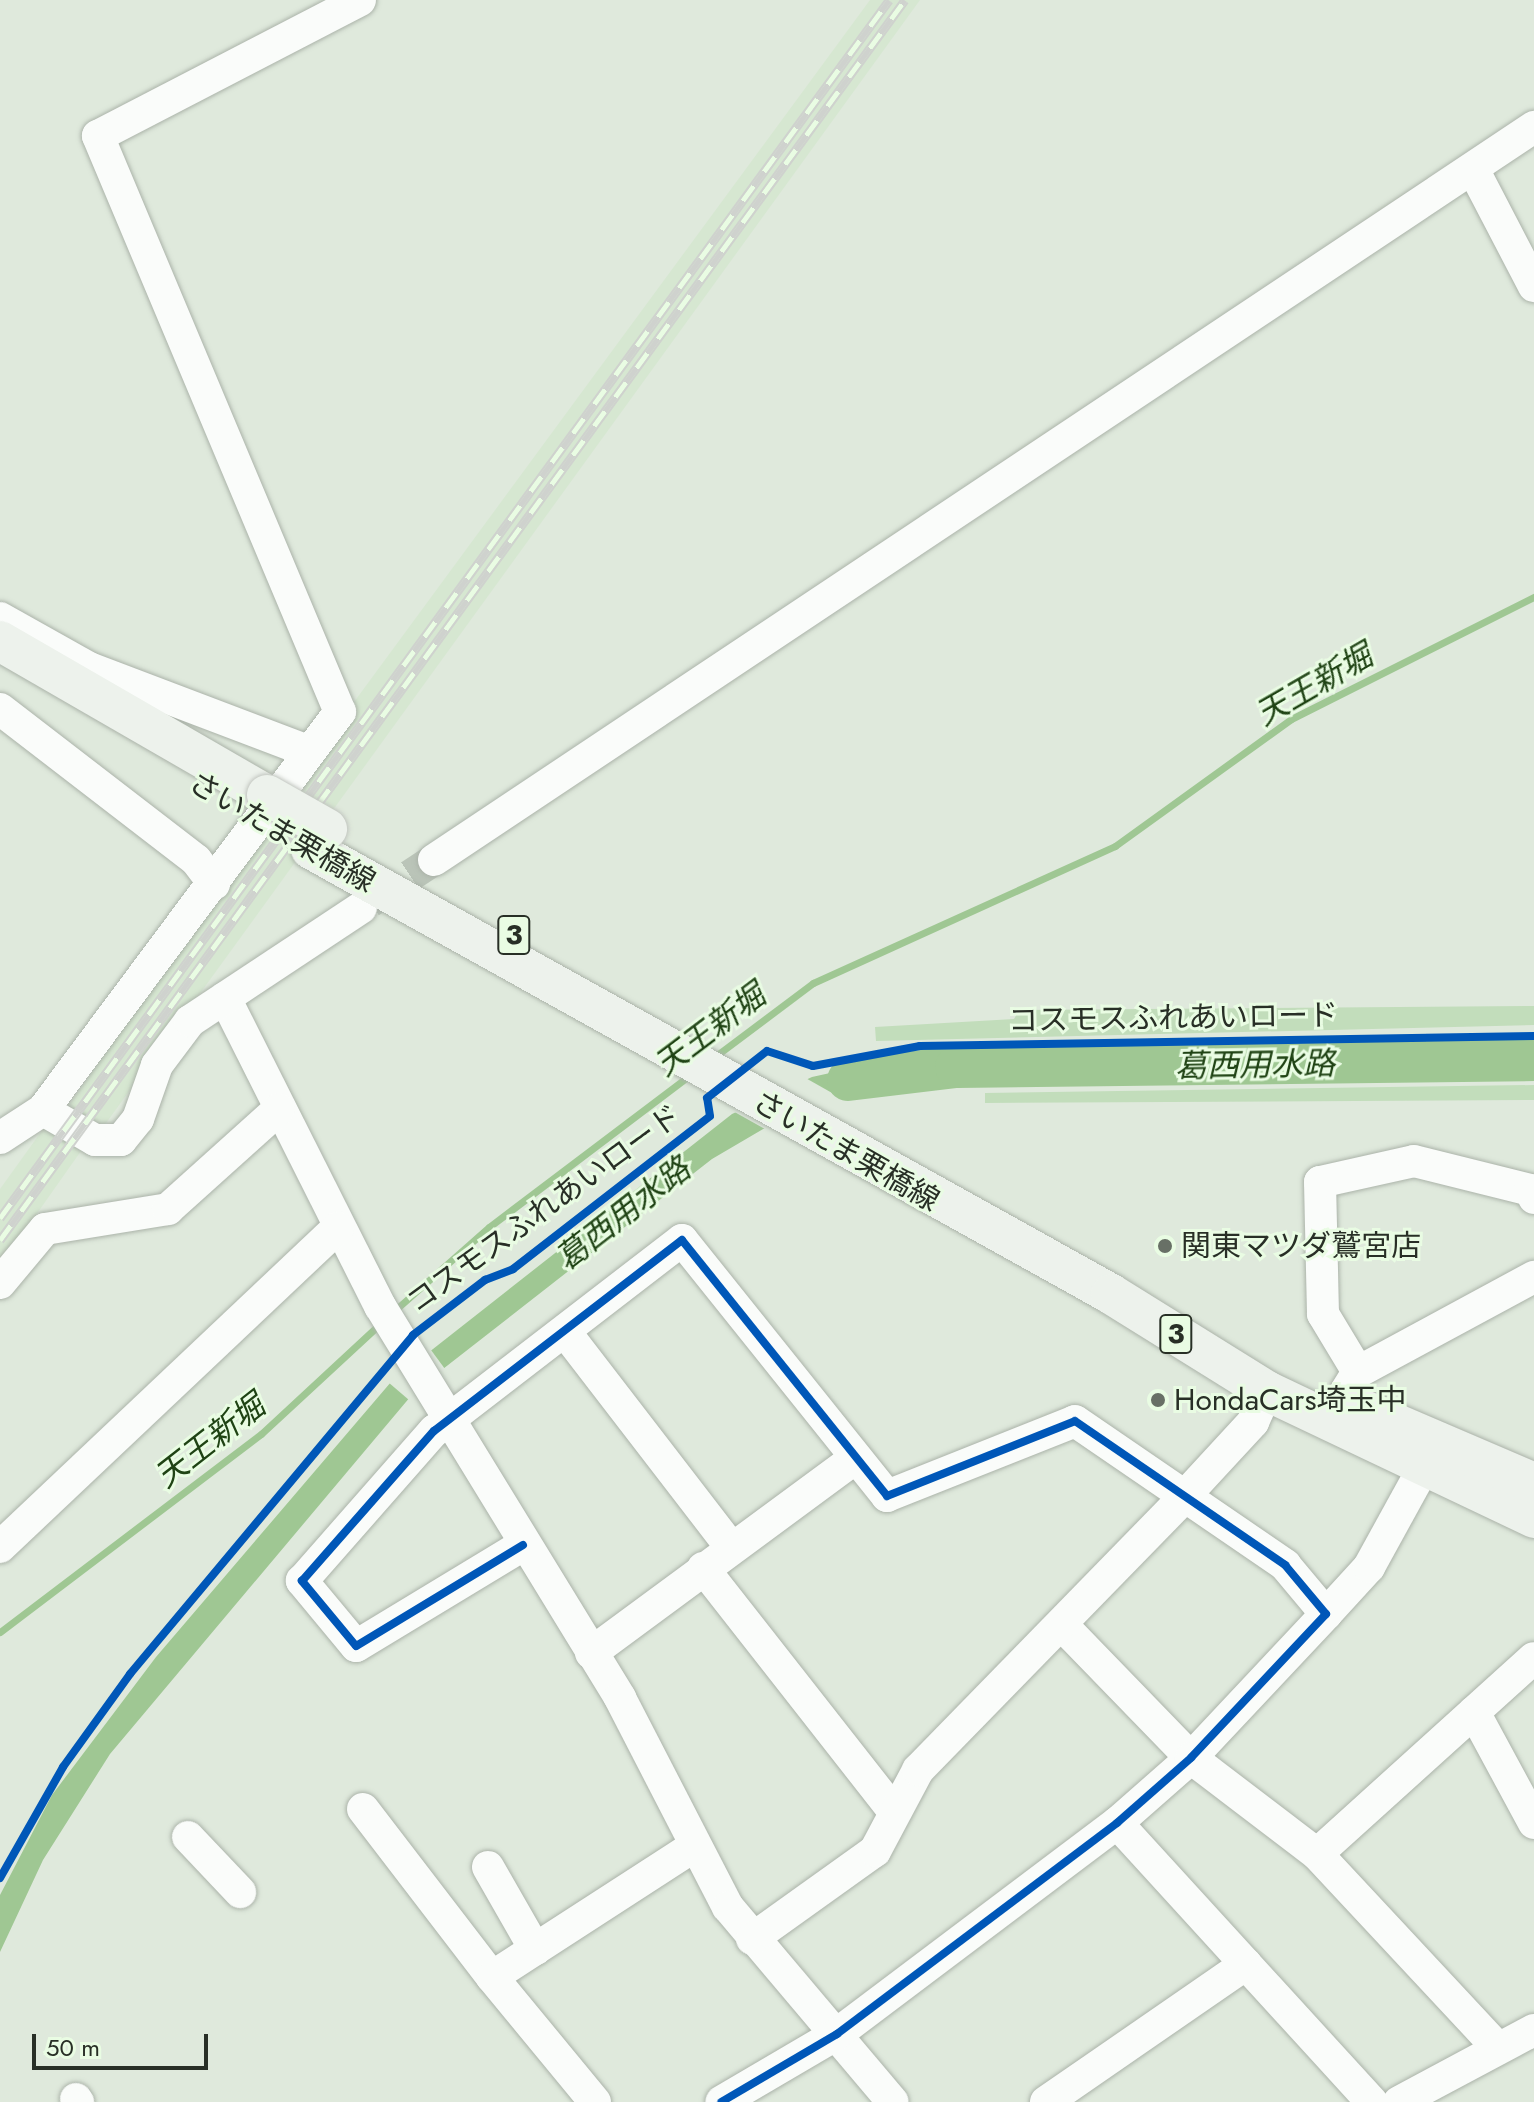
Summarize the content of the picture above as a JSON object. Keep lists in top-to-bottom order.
{
  "streets": {
    "main road": ["さいたま栗橋線", "3"],
    "cycle path": ["コスモスふれあいロード"]
  },
  "water": ["天王新堀", "葛西用水路"],
  "places": ["関東マツダ鷲宮店", "HondaCars埼玉中"],
  "scale_bar": "50 m"
}
